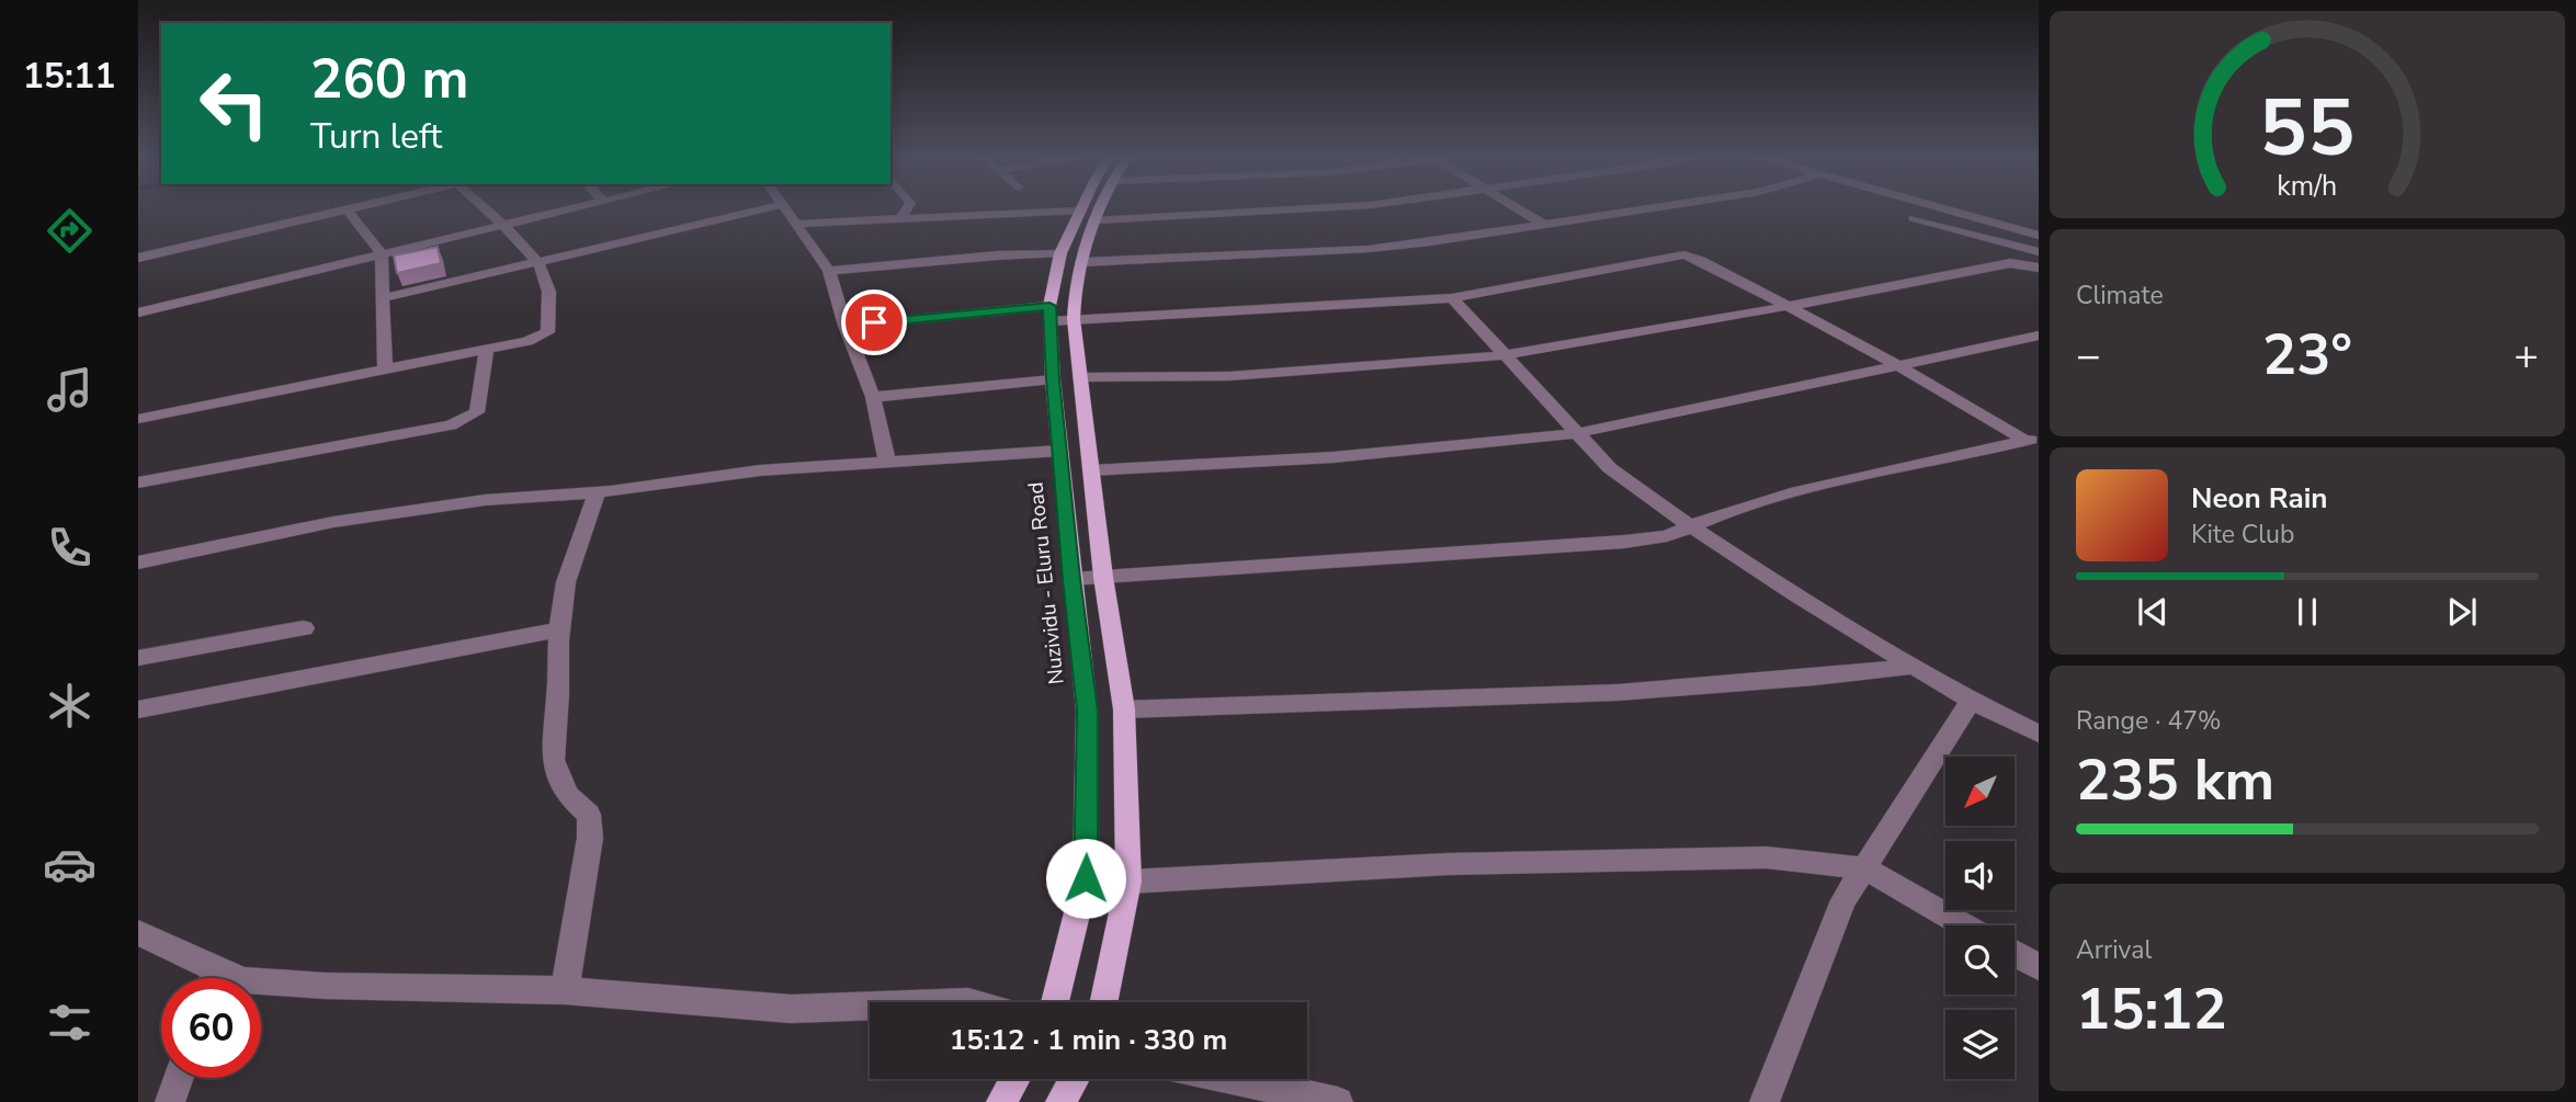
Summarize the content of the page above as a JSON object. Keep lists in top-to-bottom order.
{
  "streets": {
    "main road": ["Nuzividu - Eluru Road"]
  },
  "north": "bottom left",
  "page": {
    "tabs": "15:11",
    "turn": ["260 m", "Turn left"],
    "tile": [
      "Climate",
      ["Range · 47%", "235 km"],
      ["Arrival", "15:12"]
    ],
    "heat": ["−", "23°", "+"],
    "song": ["Neon Rain", "Kite Club"],
    "limit": "60",
    "trip": "15:12 · 1 min · 330 m",
    "gauge": ["55", "km/h"]
  }
}
